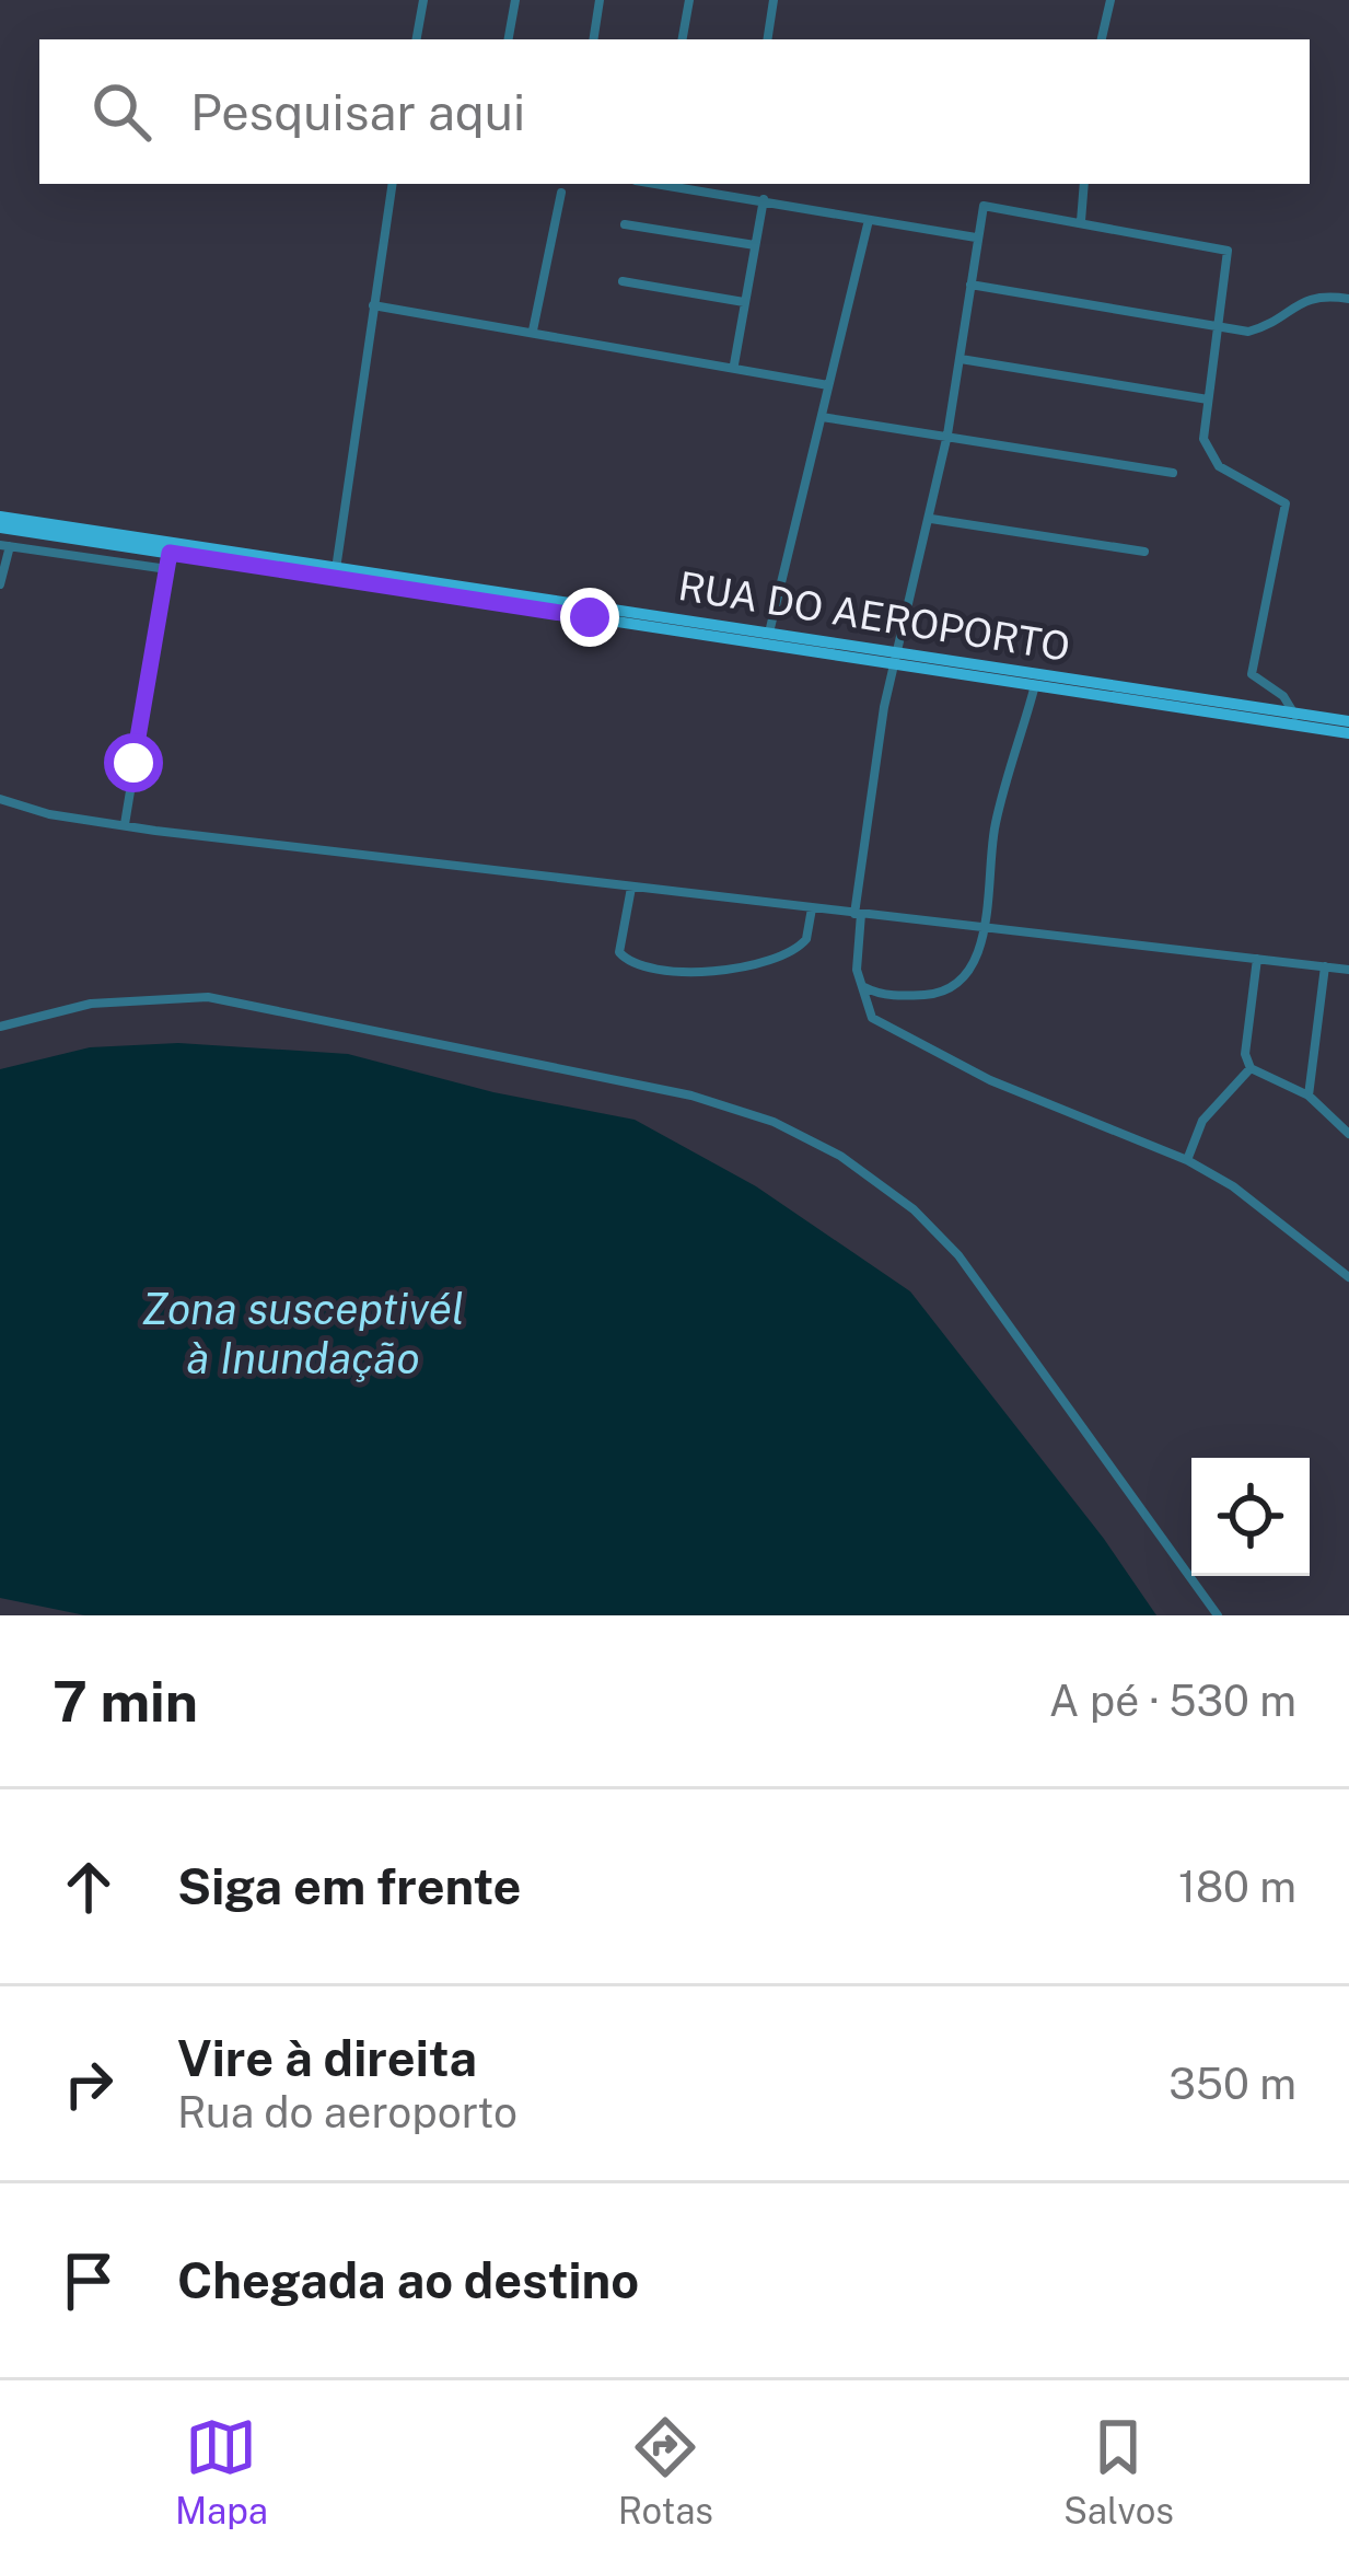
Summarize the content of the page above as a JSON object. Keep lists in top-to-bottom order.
{
  "streets": {
    "main road": ["RUA DO AEROPORTO"]
  },
  "water": ["Zona susceptivél à Inundação"],
  "page": {
    "search": "Pesquisar aqui",
    "heading": ["7 min", "A pé · 530 m"],
    "list": [
      ["Siga em frente", "180 m"],
      ["Vire à direita", "Rua do aeroporto", "350 m"],
      "Chegada ao destino"
    ],
    "nav": ["Mapa", "Rotas", "Salvos"]
  }
}
